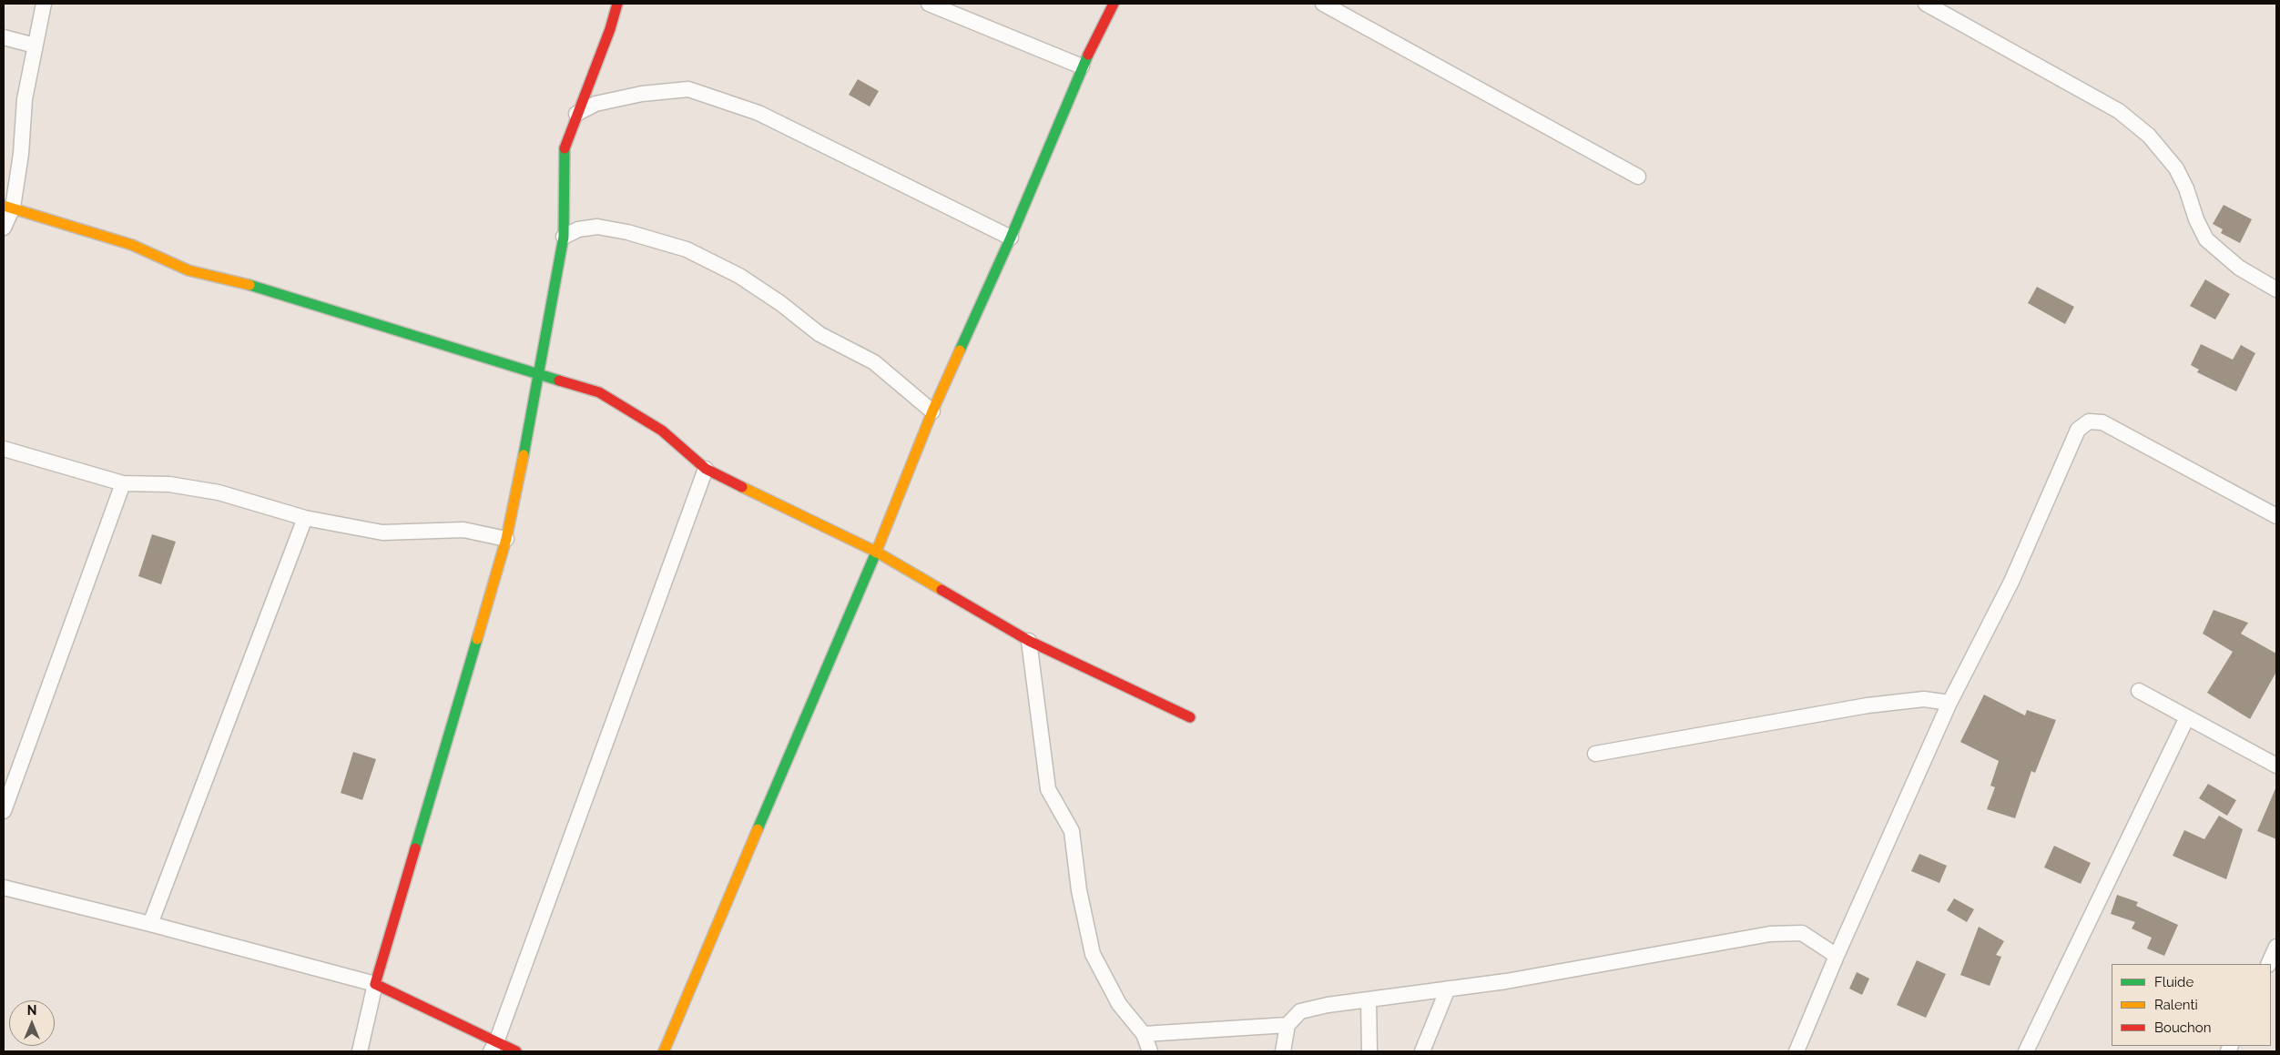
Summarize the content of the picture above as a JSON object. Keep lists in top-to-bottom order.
{
  "legend": ["Fluide", "Ralenti", "Bouchon"],
  "north": "top"
}
